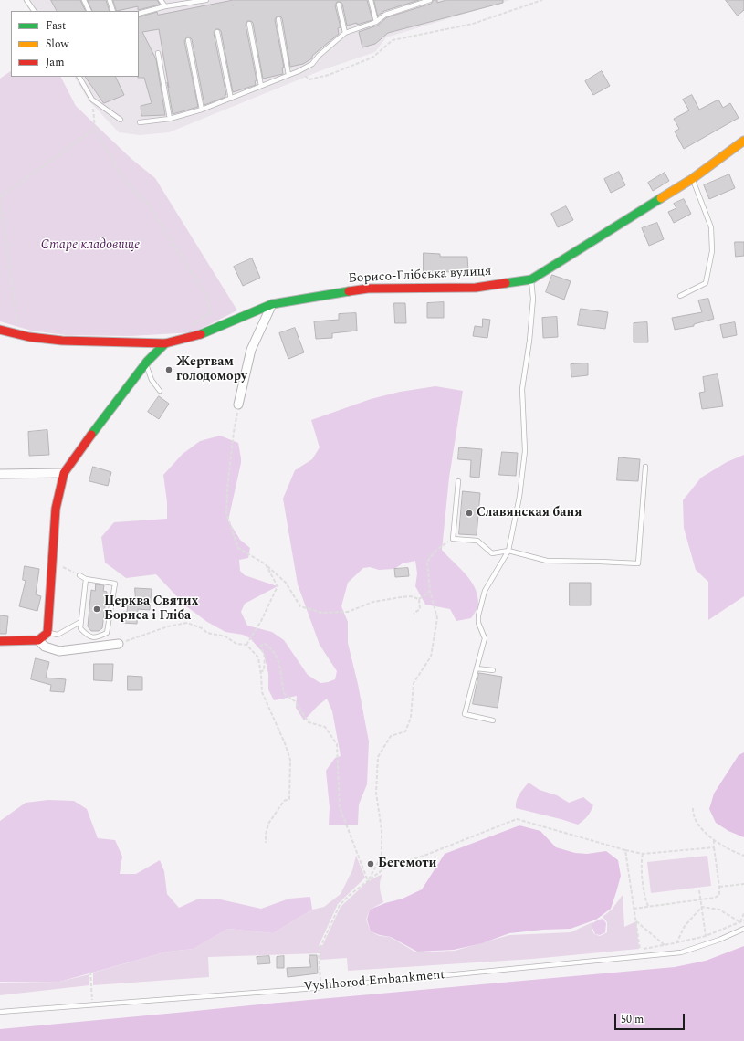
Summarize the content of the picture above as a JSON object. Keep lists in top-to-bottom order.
{
  "streets": {
    "street": ["Борисо-Глібська вулиця"],
    "lane": ["Vyshhorod Embankment"]
  },
  "parks": ["Старе кладовище"],
  "places": [
    "Жертвам голодомору",
    "Славянская баня",
    "Церква Святих Бориса і Гліба",
    "Бегемоти"
  ],
  "legend": ["Fast", "Slow", "Jam"],
  "scale_bar": "50 m"
}
